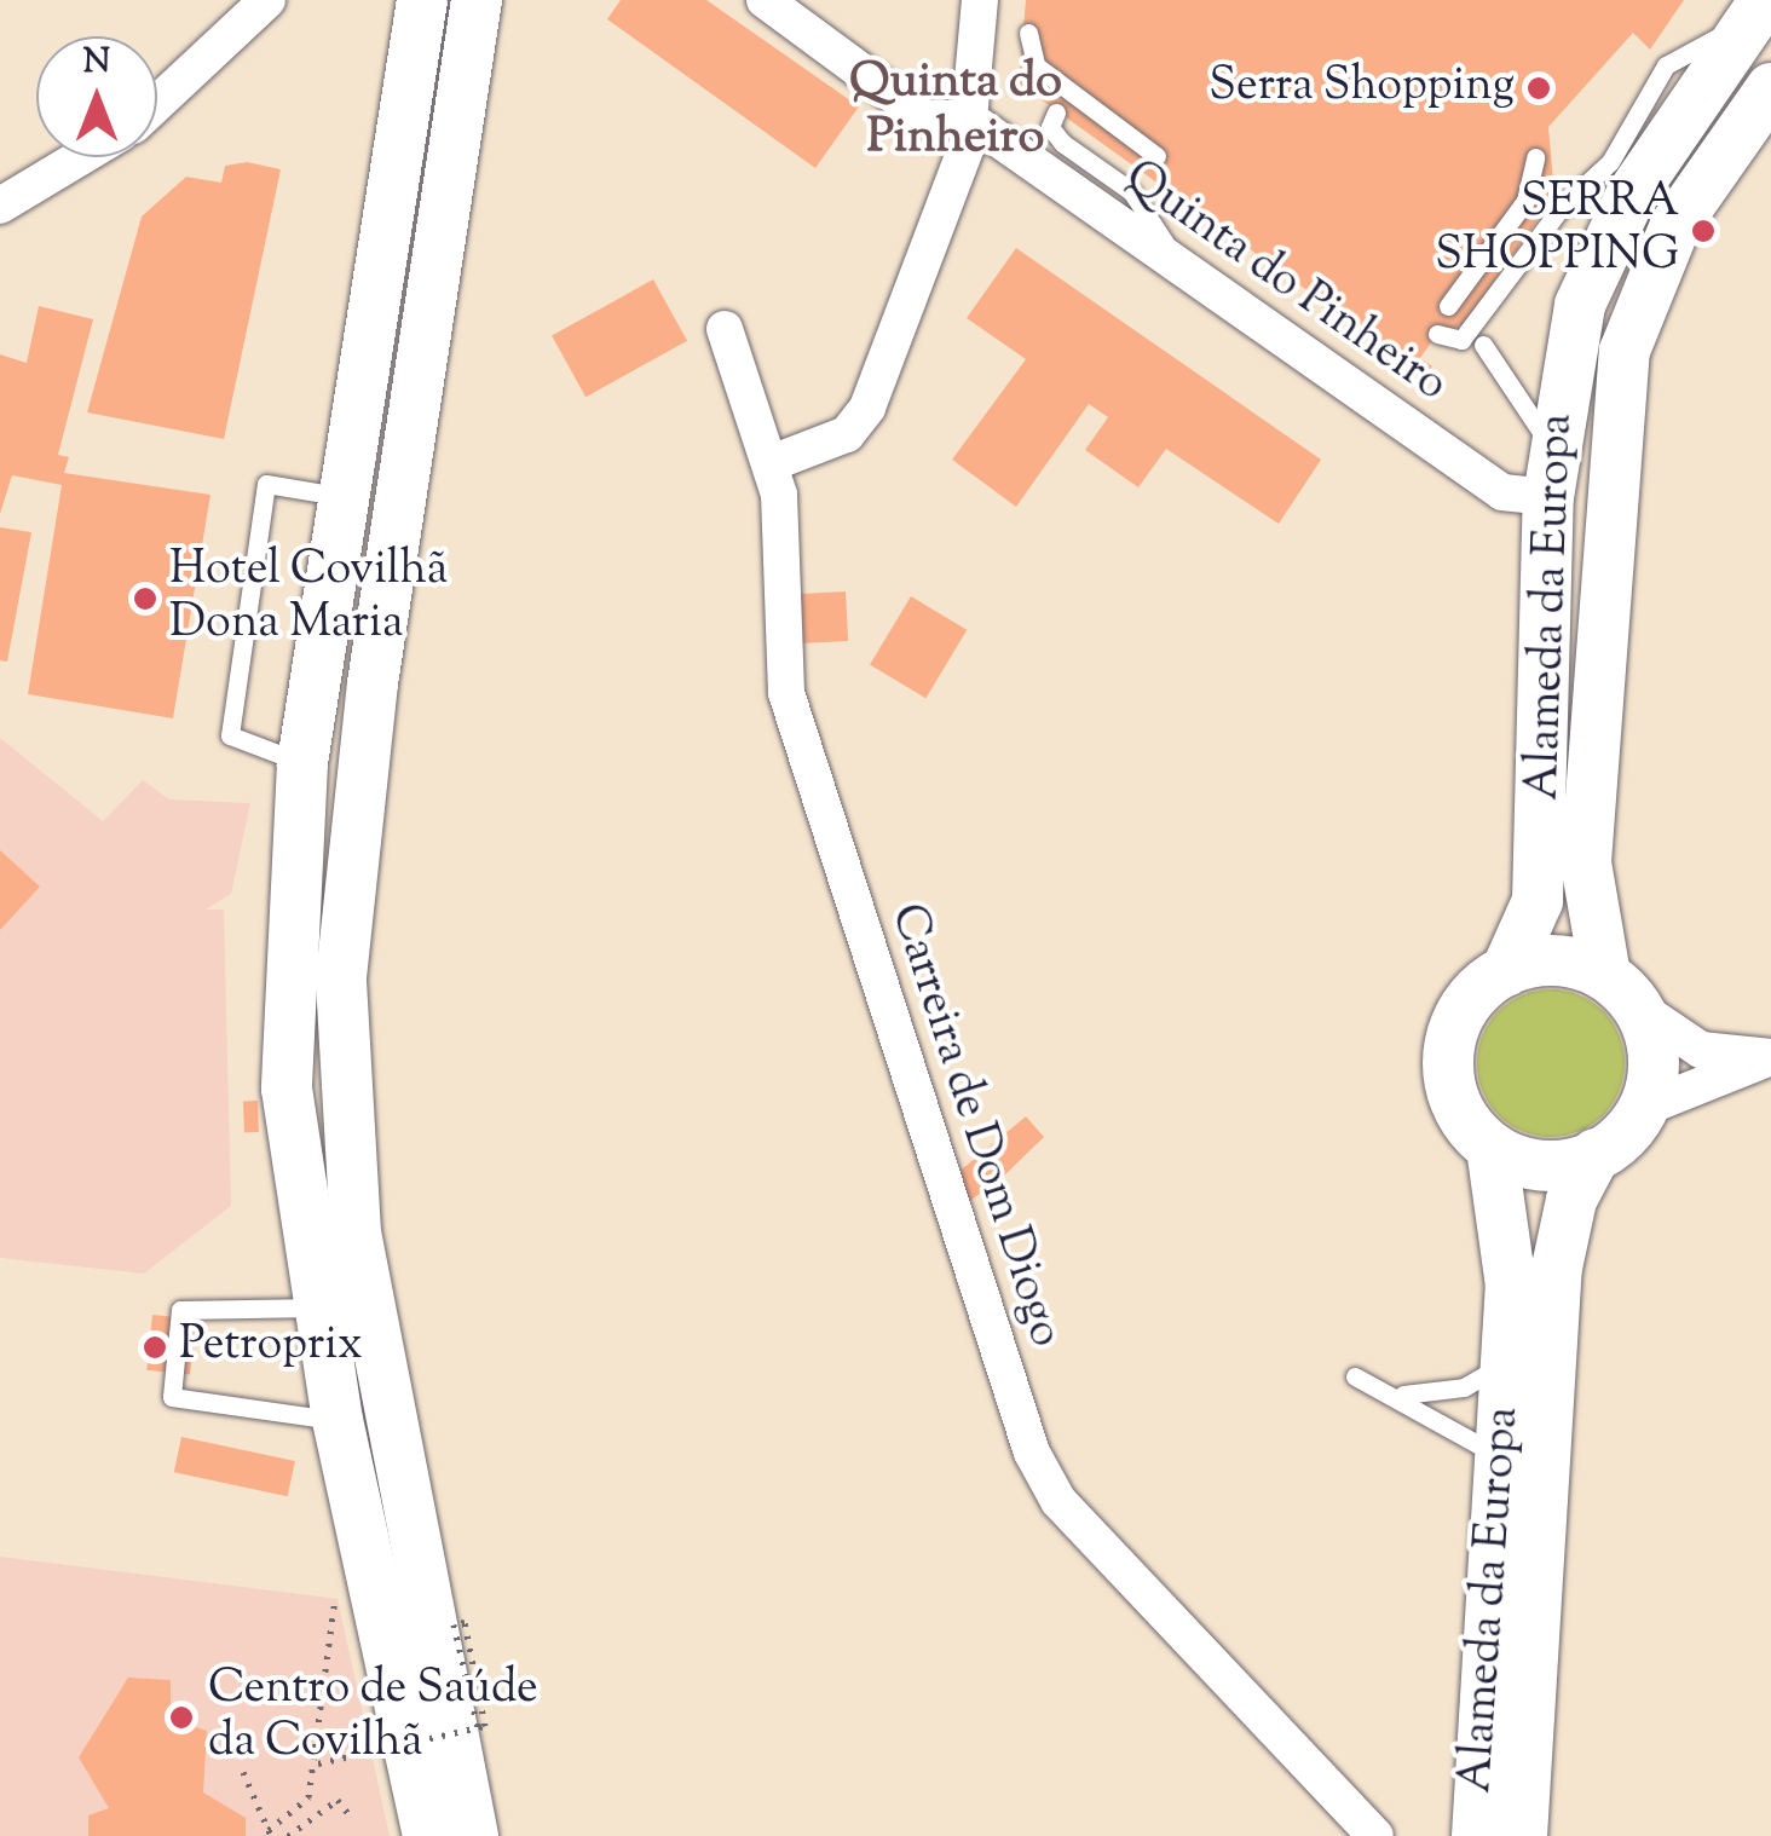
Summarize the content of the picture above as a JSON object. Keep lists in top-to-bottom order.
{
  "streets": {
    "main road": ["Alameda da Europa"],
    "street": ["Quinta do Pinheiro", "Carreira de Dom Diogo"]
  },
  "crossings": [
    ["Quinta do Pinheiro", "Alameda da Europa"]
  ],
  "districts": ["Quinta do Pinheiro"],
  "places": [
    "Serra Shopping",
    "SERRA SHOPPING",
    "Hotel Covilhã Dona Maria",
    "Petroprix",
    "Centro de Saúde da Covilhã"
  ],
  "north": "top"
}
